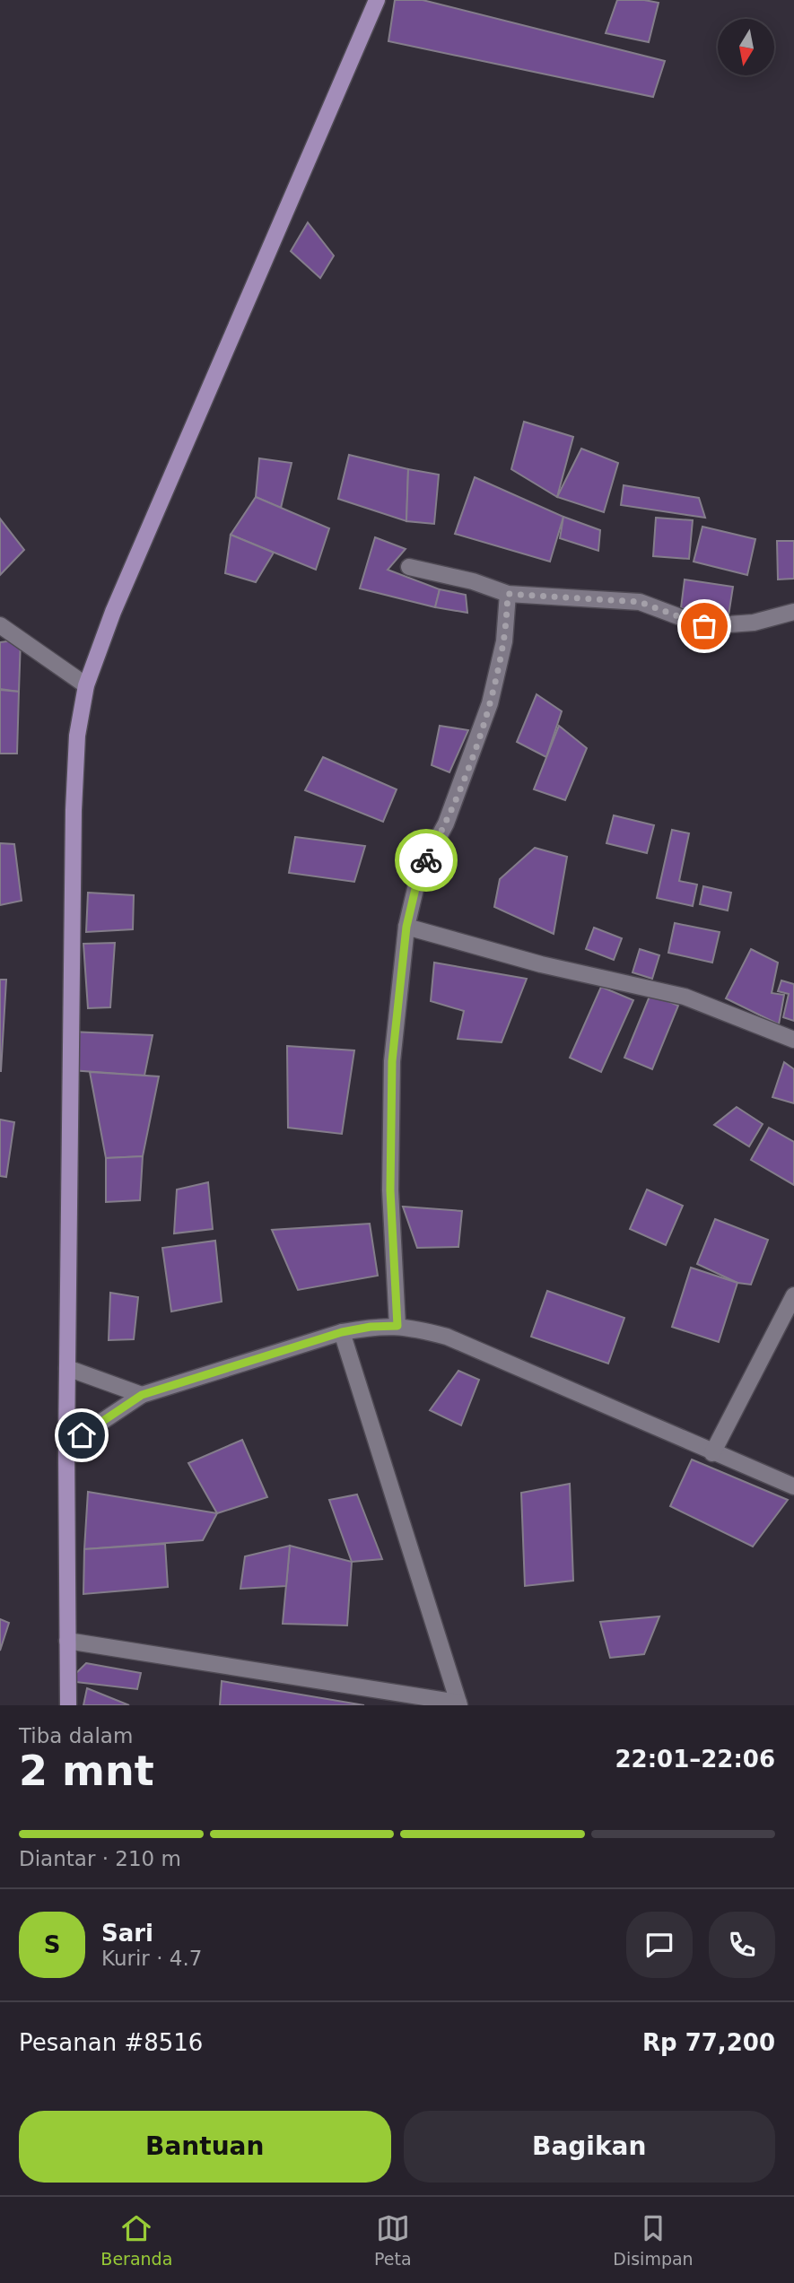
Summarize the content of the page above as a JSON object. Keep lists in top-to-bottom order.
{
  "north": "bottom",
  "page": {
    "heading": ["2 mnt", "Tiba dalam", "22:01–22:06"],
    "panel": [
      "Sari",
      "Kurir · 4.7",
      "Pesanan #8516",
      "Rp 77,200"
    ],
    "bar": "Diantar · 210 m",
    "round": "S",
    "buttons": ["Bantuan", "Bagikan"],
    "tabs": ["Beranda", "Peta", "Disimpan"]
  }
}
